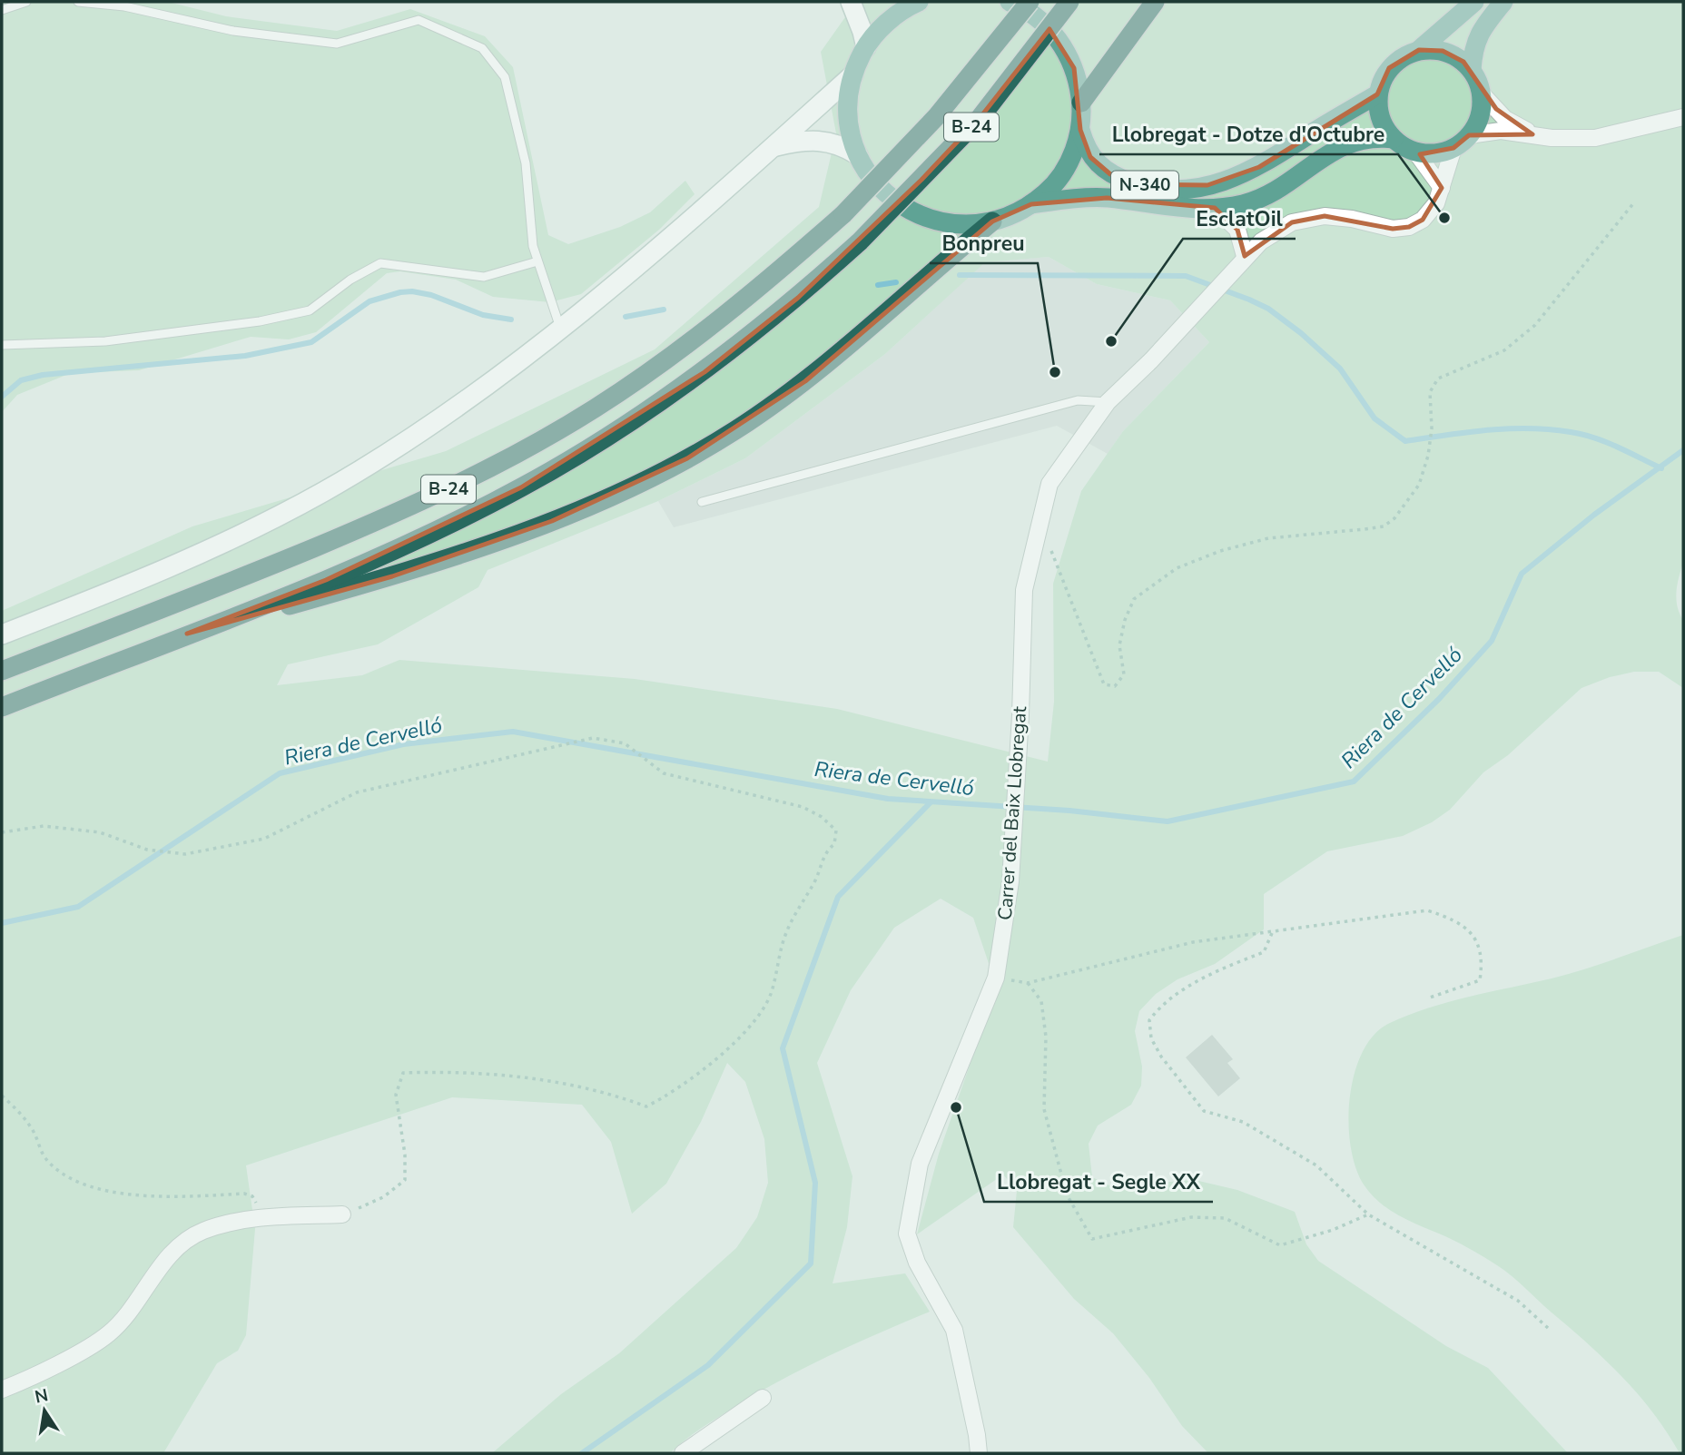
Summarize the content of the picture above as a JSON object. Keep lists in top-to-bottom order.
{
  "streets": {
    "highway": ["B-24"],
    "main road": ["N-340"],
    "street": ["Carrer del Baix Llobregat"]
  },
  "crossings": [
    ["N-340", "Carrer del Baix Llobregat"]
  ],
  "water": ["Riera de Cervelló"],
  "places": [
    "Llobregat - Dotze d'Octubre",
    "EsclatOil",
    "Bonpreu",
    "Llobregat - Segle XX"
  ],
  "north": "top"
}
